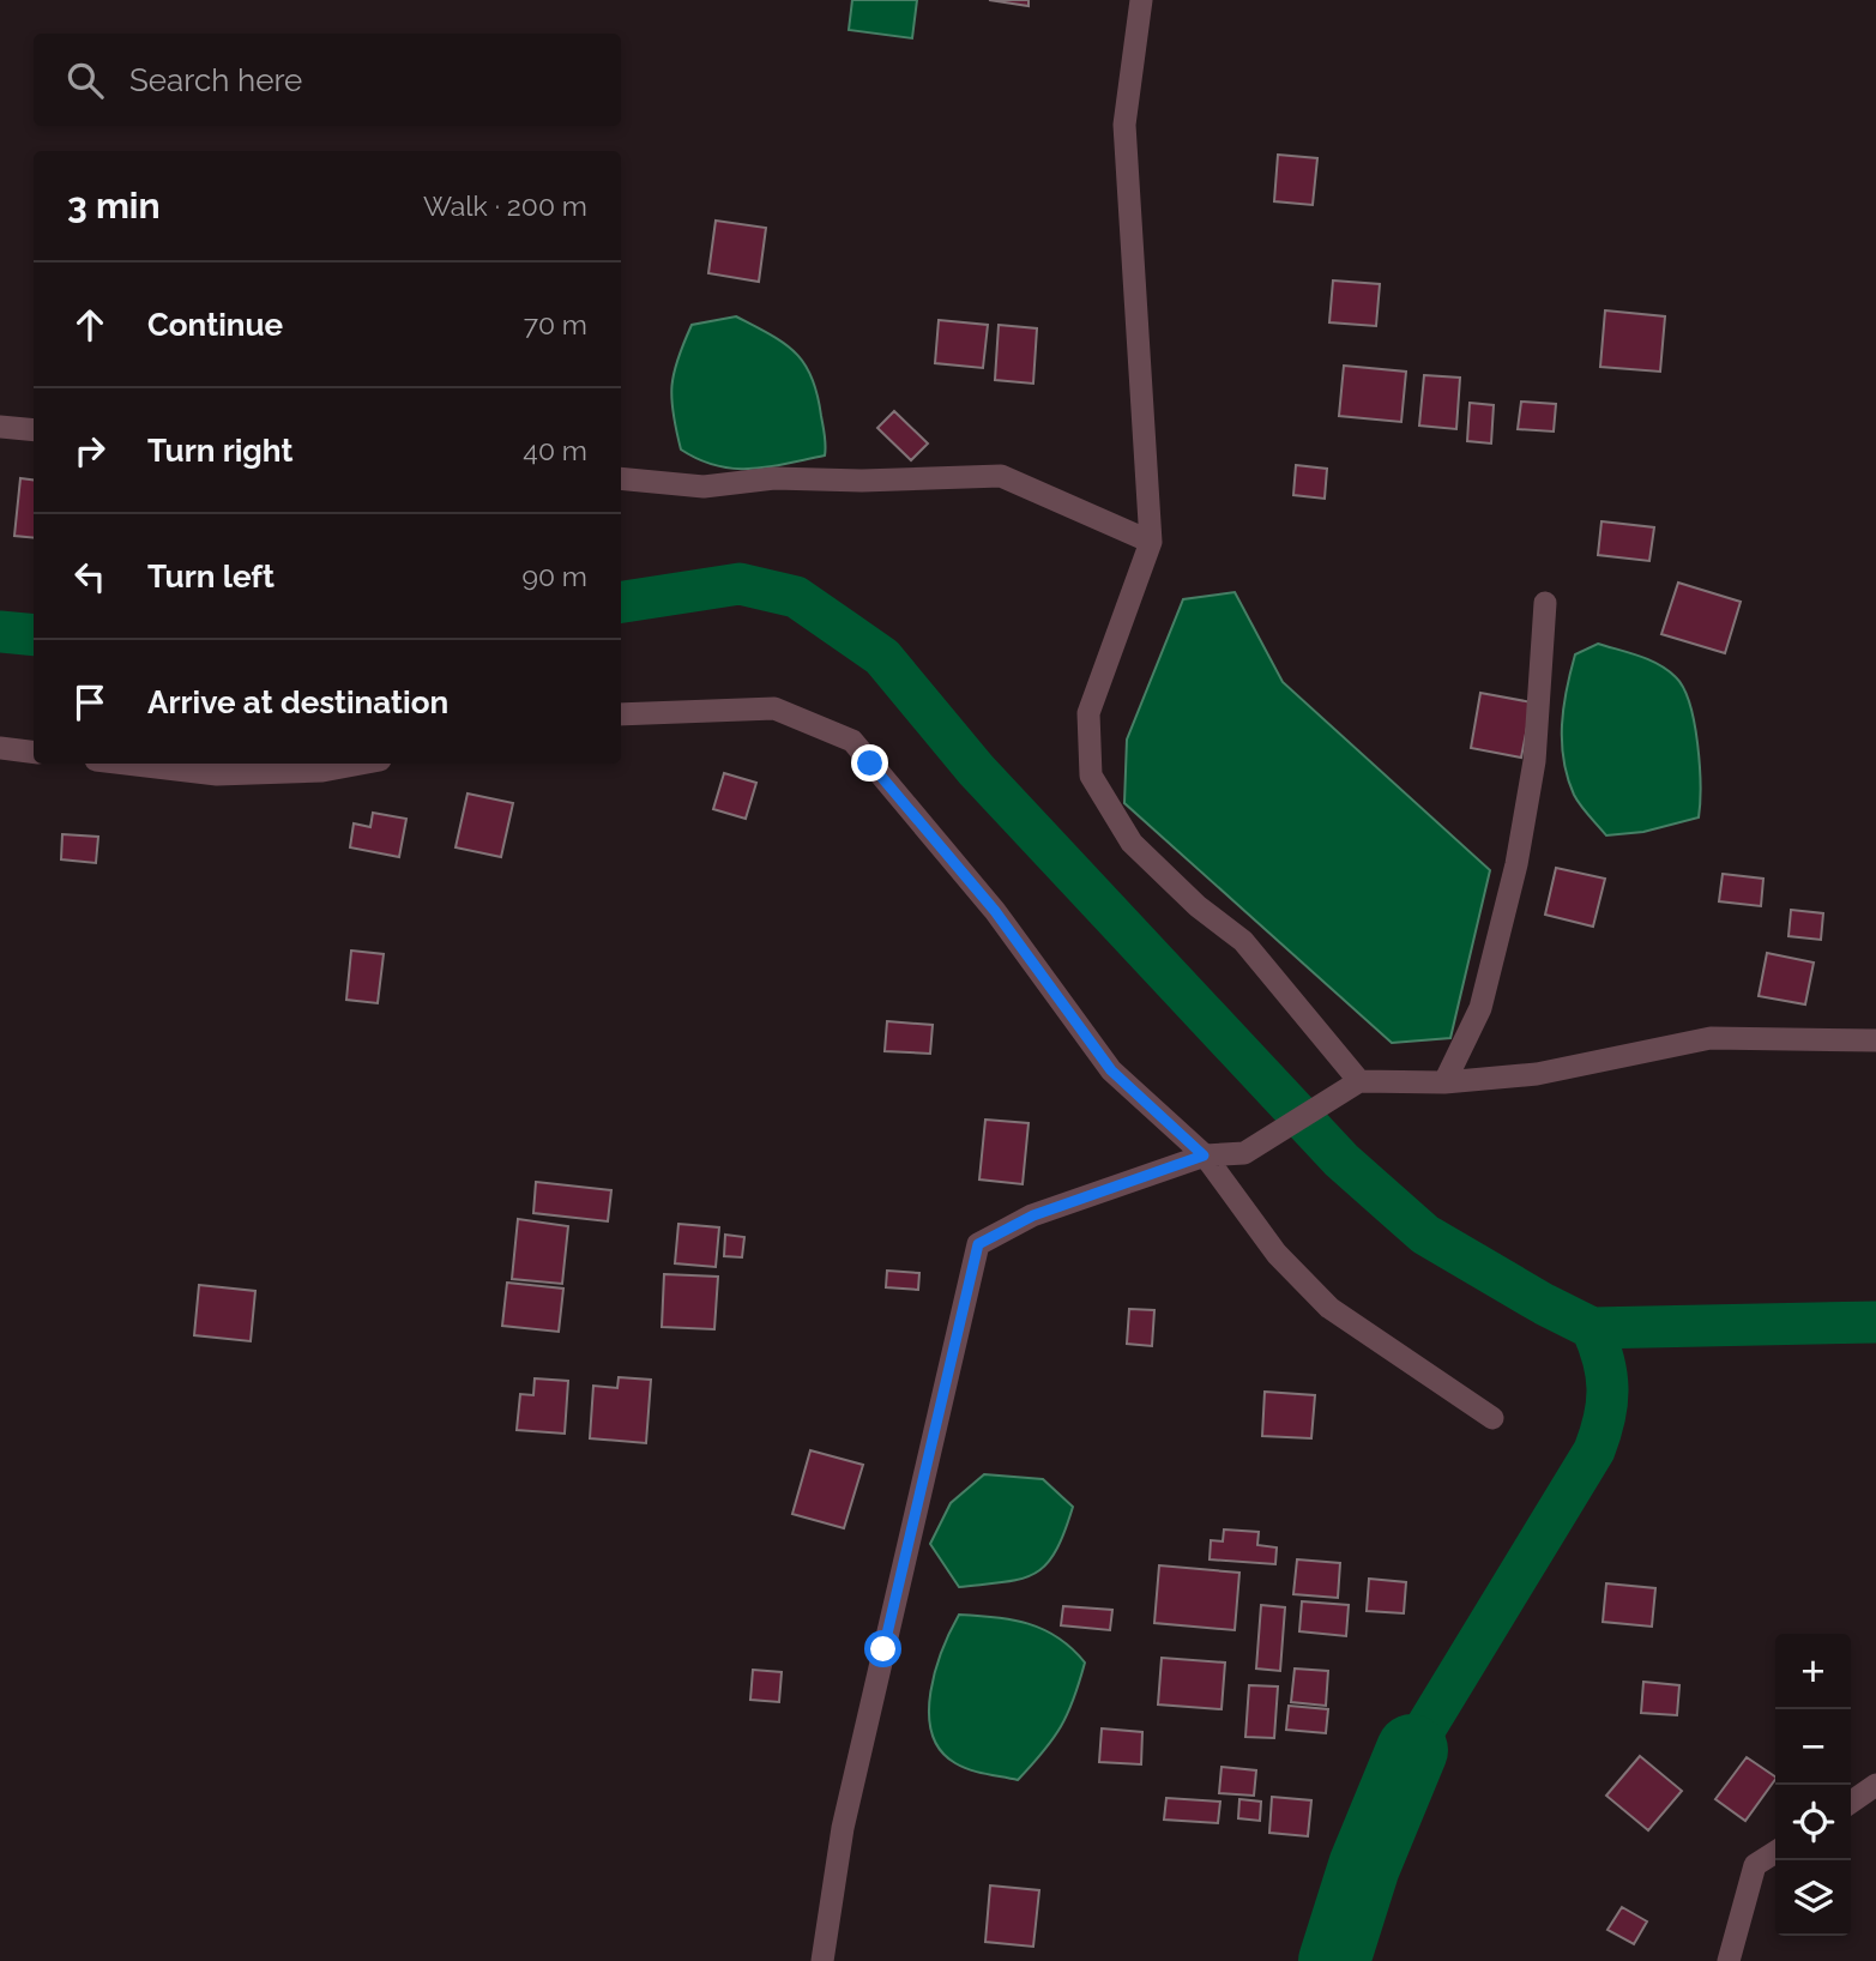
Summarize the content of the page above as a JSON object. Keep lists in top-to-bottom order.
{
  "page": {
    "search": "Search here",
    "heading": ["3 min", "Walk · 200 m"],
    "list": [
      ["Continue", "70 m"],
      ["Turn right", "40 m"],
      ["Turn left", "90 m"],
      "Arrive at destination"
    ],
    "map_buttons": ["+", "−"]
  }
}
